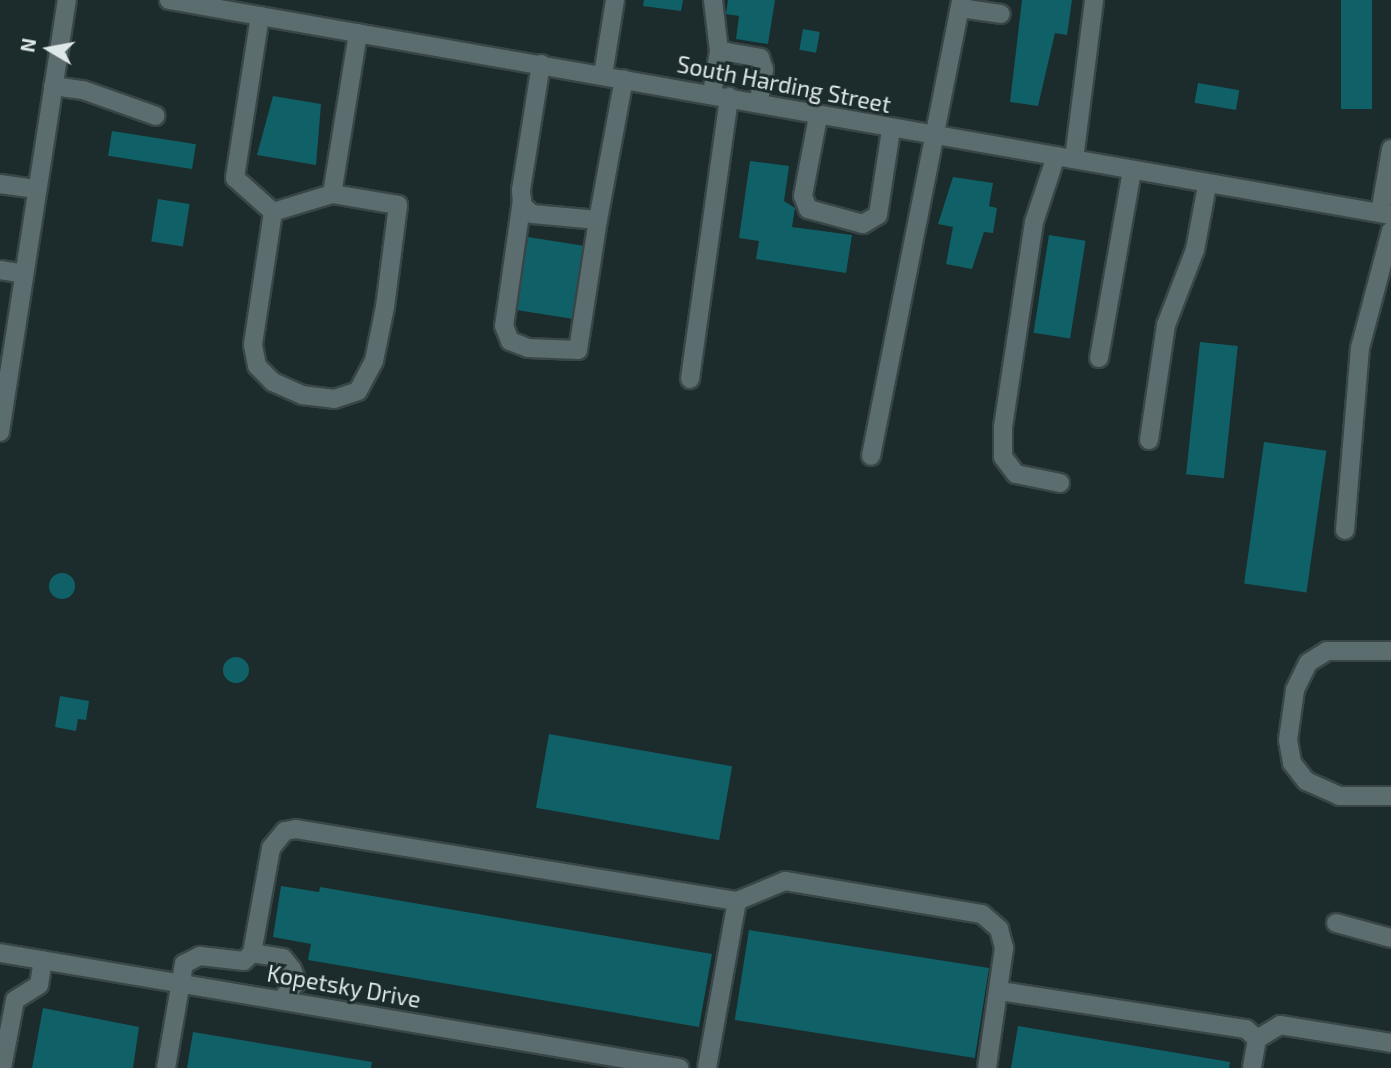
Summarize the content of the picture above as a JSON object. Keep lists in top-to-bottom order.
{
  "streets": {
    "street": ["South Harding Street", "Kopetsky Drive"]
  },
  "north": "left"
}
